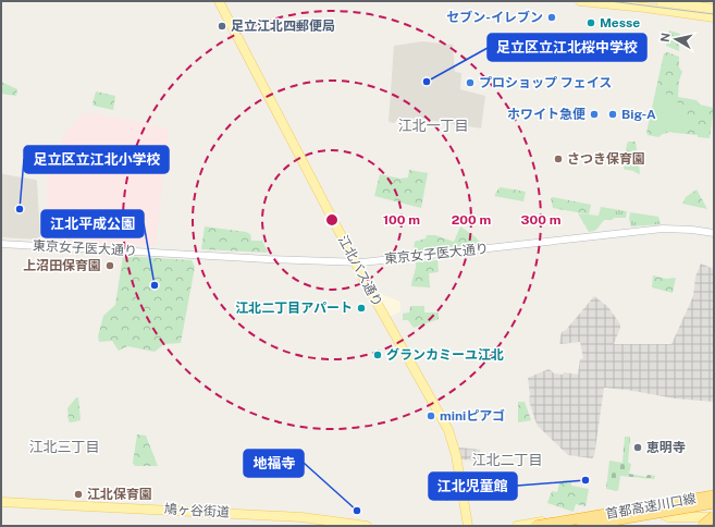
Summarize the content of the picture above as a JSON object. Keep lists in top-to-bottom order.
{
  "streets": {
    "highway": ["首都高速川口線"],
    "main road": ["江北バス通り", "鳩ヶ谷街道"],
    "street": ["東京女子医大通り"]
  },
  "crossings": [
    ["東京女子医大通り", "江北バス通り"]
  ],
  "districts": ["江北一丁目", "江北三丁目", "江北二丁目"],
  "places": [
    "セブン-イレブン",
    "Messe",
    "足立江北四郵便局",
    "足立区立江北桜中学校",
    "プロショップ フェイス",
    "ホワイト急便",
    "Big-A",
    "さつき保育園",
    "足立区立江北小学校",
    "上沼田保育園",
    "江北平成公園",
    "江北二丁目アパート",
    "グランカミーユ江北",
    "miniピアゴ",
    "恵明寺",
    "江北児童館",
    "江北保育園",
    "地福寺"
  ],
  "north": "left",
  "rings": ["100 m", "200 m", "300 m"]
}
